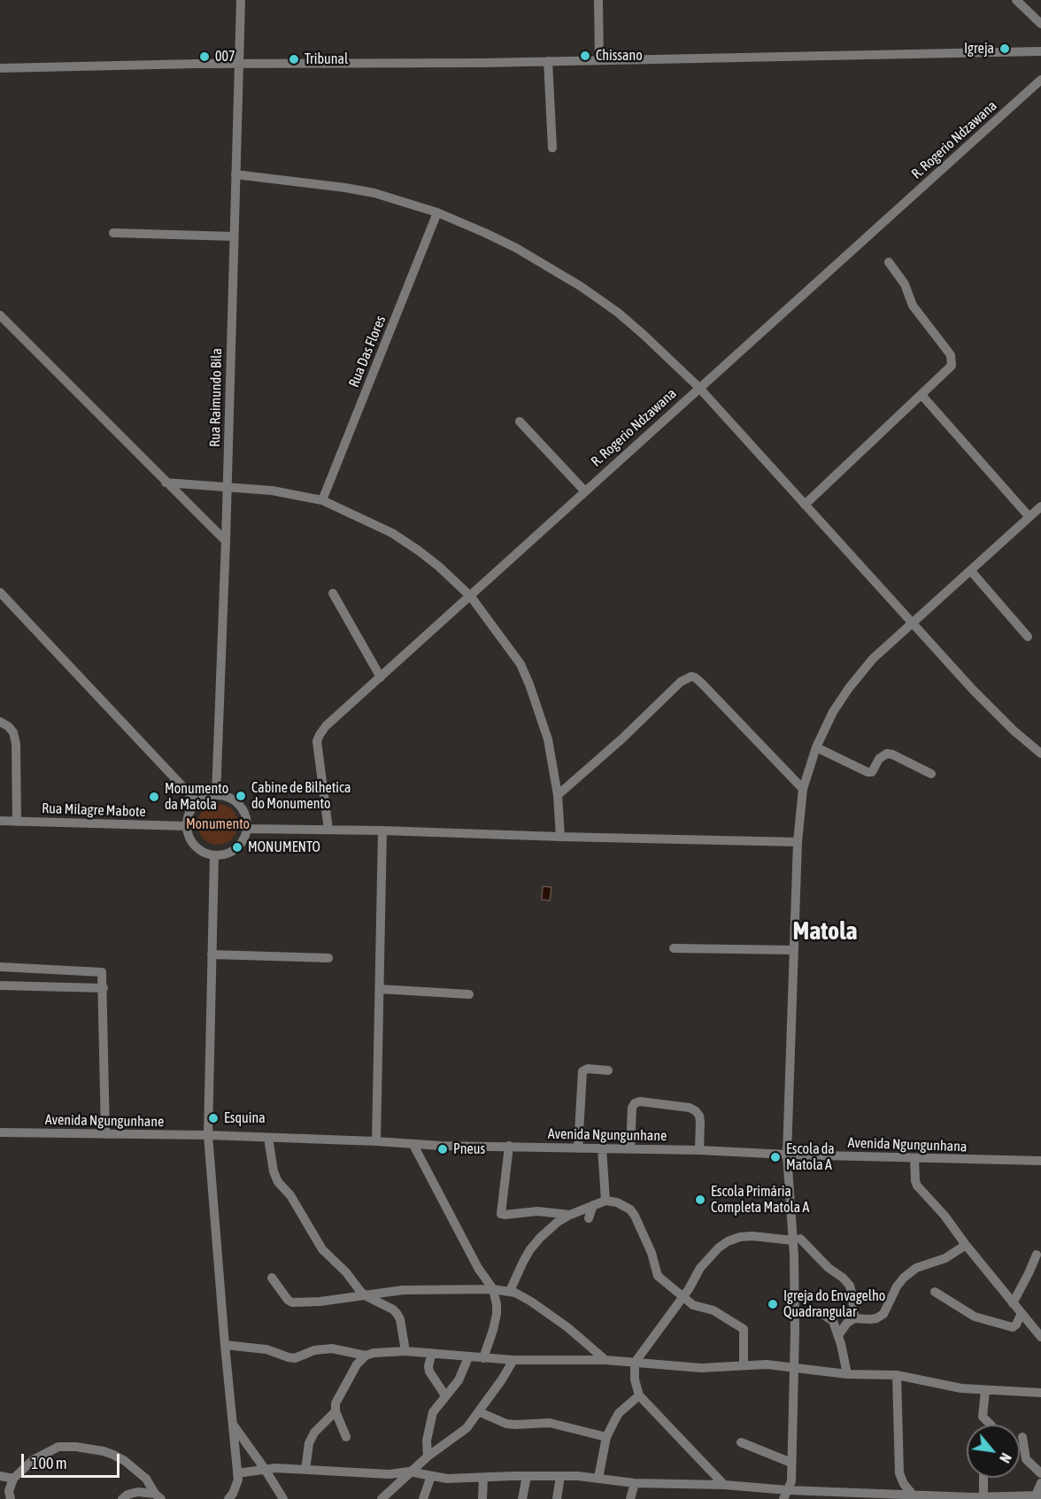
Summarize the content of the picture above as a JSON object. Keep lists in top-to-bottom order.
{
  "streets": {
    "street": [
      "R. Rogerio Ndzawana",
      "Rua Das Flores",
      "Rua Raimundo Bila",
      "Rua Milagre Mabote",
      "Avenida Ngungunhane",
      "Avenida Ngungunhana"
    ]
  },
  "crossings": [
    ["Rua Raimundo Bila", "Rua Milagre Mabote"],
    ["Avenida Ngungunhane", "Avenida Ngungunhana"]
  ],
  "districts": ["Matola"],
  "parks": ["Monumento"],
  "places": [
    "Igreja",
    "Chissano",
    "007",
    "Tribunal",
    "Cabine de Bilhetica do Monumento",
    "Monumento da Matola",
    "MONUMENTO",
    "Esquina",
    "Pneus",
    "Escola da Matola A",
    "Escola Primária Completa Matola A",
    "Igreja do Envagelho Quadrangular"
  ],
  "scale_bar": "100 m",
  "north": "bottom right"
}
